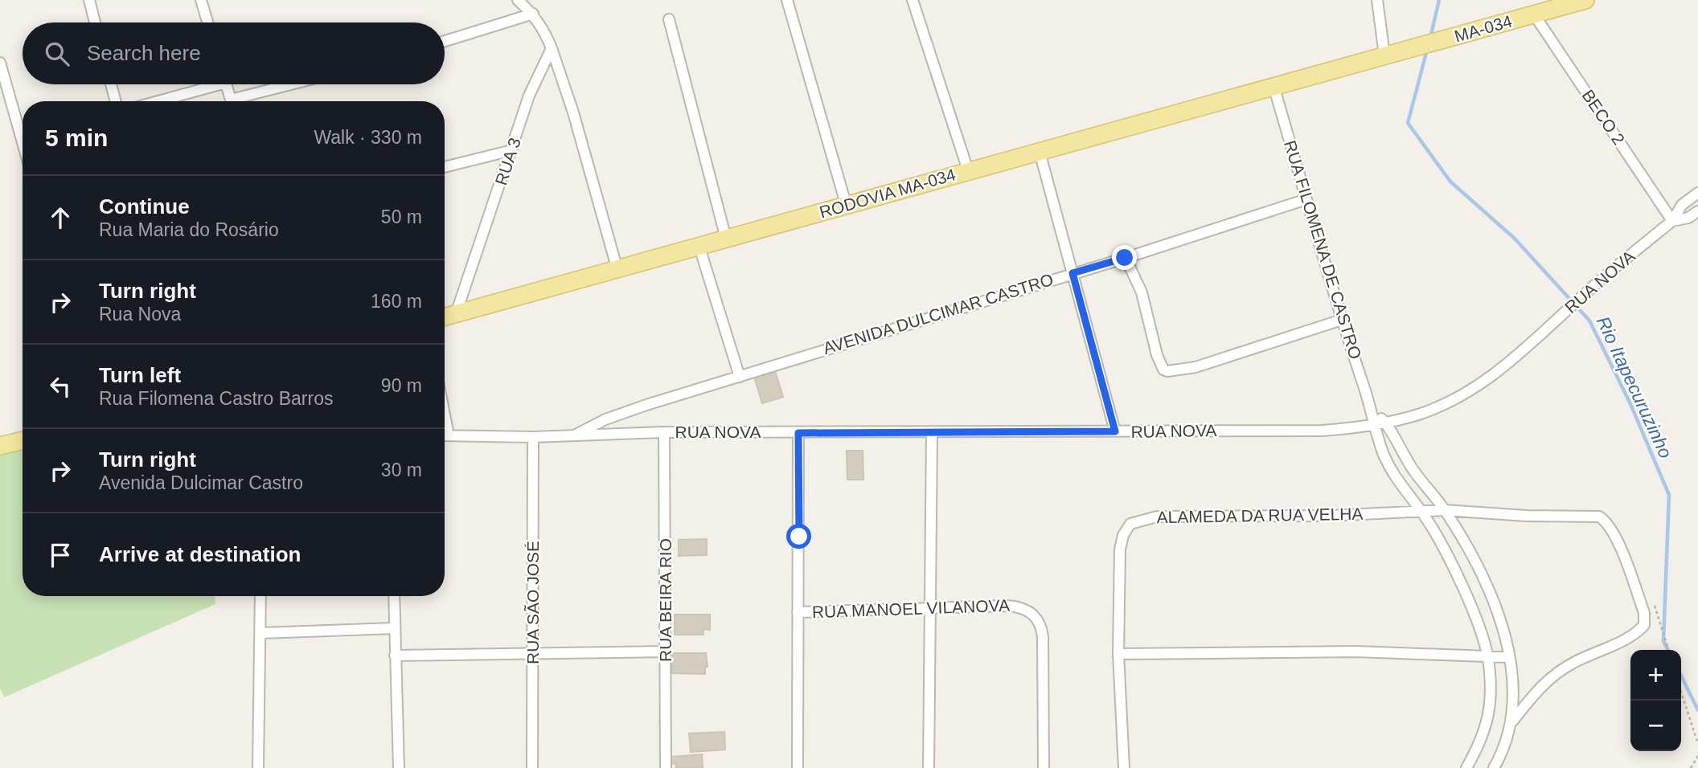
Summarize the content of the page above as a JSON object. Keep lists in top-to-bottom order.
{
  "streets": {
    "main road": ["MA-034", "RODOVIA MA-034"],
    "street": [
      "BECO 2",
      "RUA 3",
      "RUA FILOMENA DE CASTRO",
      "RUA NOVA",
      "AVENIDA DULCIMAR CASTRO",
      "ALAMEDA DA RUA VELHA",
      "RUA BEIRA RIO",
      "RUA SÃO JOSÉ",
      "RUA MANOEL VILANOVA"
    ]
  },
  "crossings": [
    ["MA-034", "BECO 2"],
    ["MA-034", "RODOVIA MA-034"],
    ["BECO 2", "RUA NOVA"],
    ["RUA 3", "RODOVIA MA-034"],
    ["RODOVIA MA-034", "RUA FILOMENA DE CASTRO"],
    ["RUA FILOMENA DE CASTRO", "AVENIDA DULCIMAR CASTRO"],
    ["RUA NOVA", "AVENIDA DULCIMAR CASTRO"],
    ["RUA NOVA", "RUA BEIRA RIO"],
    ["RUA NOVA", "RUA SÃO JOSÉ"]
  ],
  "water": ["Rio Itapecuruzinho"],
  "page": {
    "search": "Search here",
    "heading": ["5 min", "Walk · 330 m"],
    "list": [
      ["Continue", "Rua Maria do Rosário", "50 m"],
      ["Turn right", "Rua Nova", "160 m"],
      ["Turn left", "Rua Filomena Castro Barros", "90 m"],
      ["Turn right", "Avenida Dulcimar Castro", "30 m"],
      "Arrive at destination"
    ],
    "map_buttons": ["+", "−"]
  }
}
